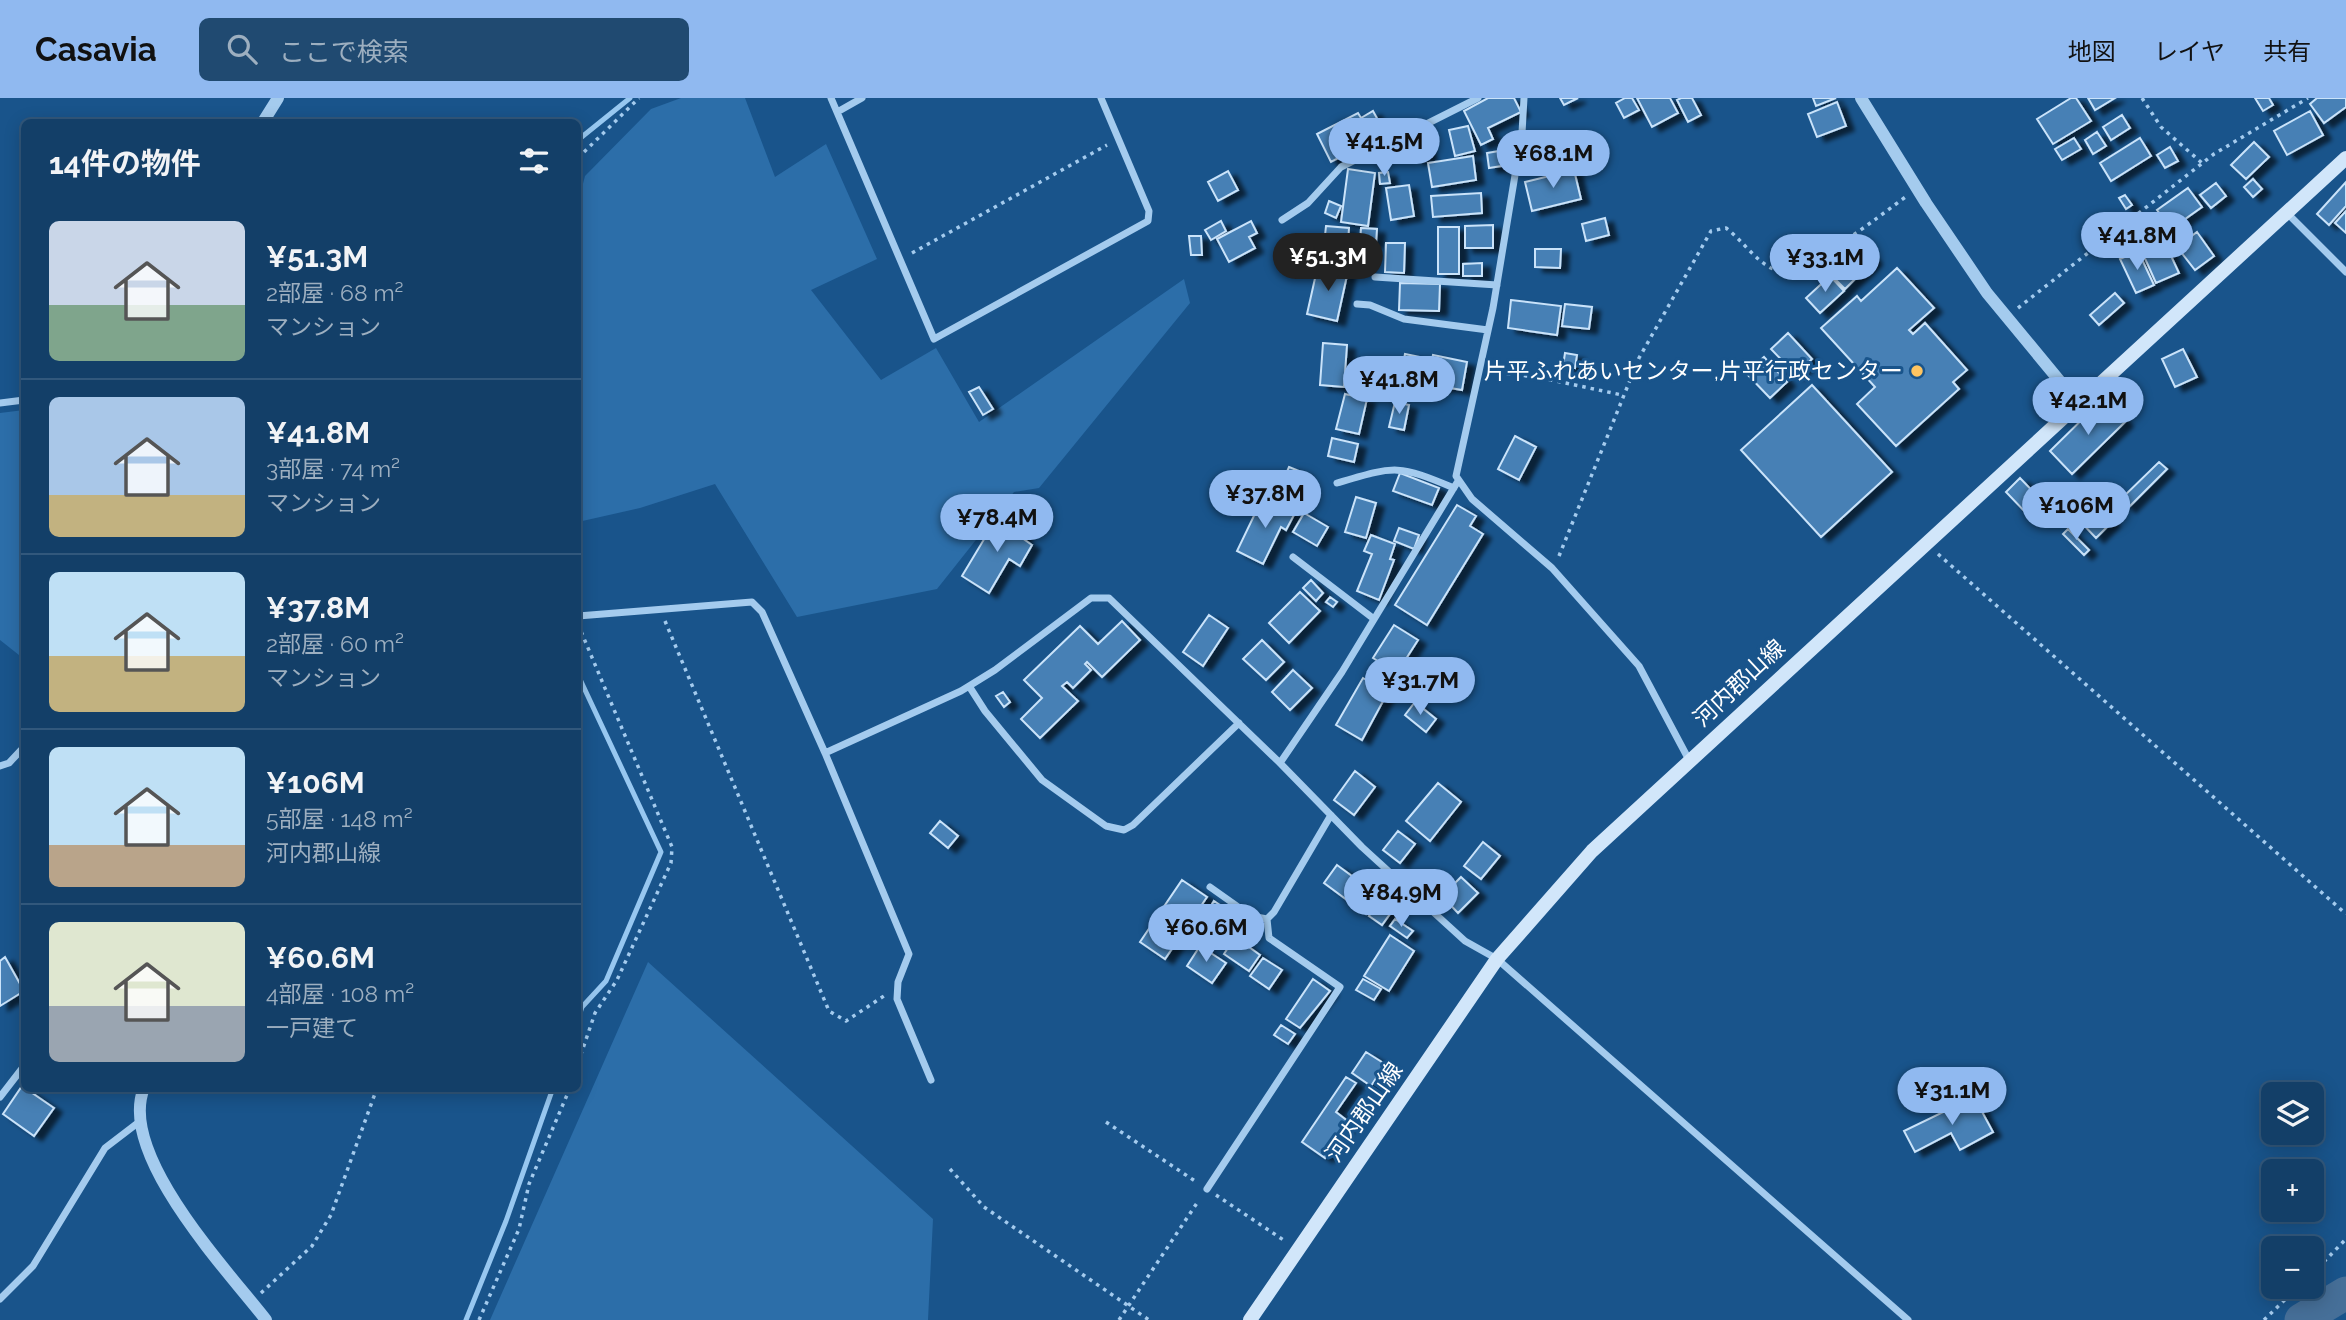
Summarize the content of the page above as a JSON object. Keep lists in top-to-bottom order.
{
  "streets": {
    "main road": ["河内郡山線"]
  },
  "places": ["片平ふれあいセンター,片平行政センター"],
  "page": {
    "header": "Casavia",
    "search": "ここで検索",
    "nav": ["地図", "レイヤ", "共有"],
    "price": [
      "¥41.5M",
      "¥68.1M",
      "¥41.8M",
      "¥51.3M",
      "¥33.1M",
      "¥41.8M",
      "¥42.1M",
      "¥37.8M",
      "¥106M",
      "¥78.4M",
      "¥31.7M",
      "¥84.9M",
      "¥60.6M",
      "¥31.1M"
    ],
    "heading": "14件の物件",
    "list": [
      {
        "name": "¥51.3M",
        "note": "2部屋 · 68 m² · マンション"
      },
      {
        "name": "¥41.8M",
        "note": "3部屋 · 74 m² · マンション"
      },
      {
        "name": "¥37.8M",
        "note": "2部屋 · 60 m² · マンション"
      },
      {
        "name": "¥106M",
        "note": "5部屋 · 148 m² · 河内郡山線"
      },
      {
        "name": "¥60.6M",
        "note": "4部屋 · 108 m² · 一戸建て"
      }
    ],
    "map_buttons": ["+", "−"]
  }
}
